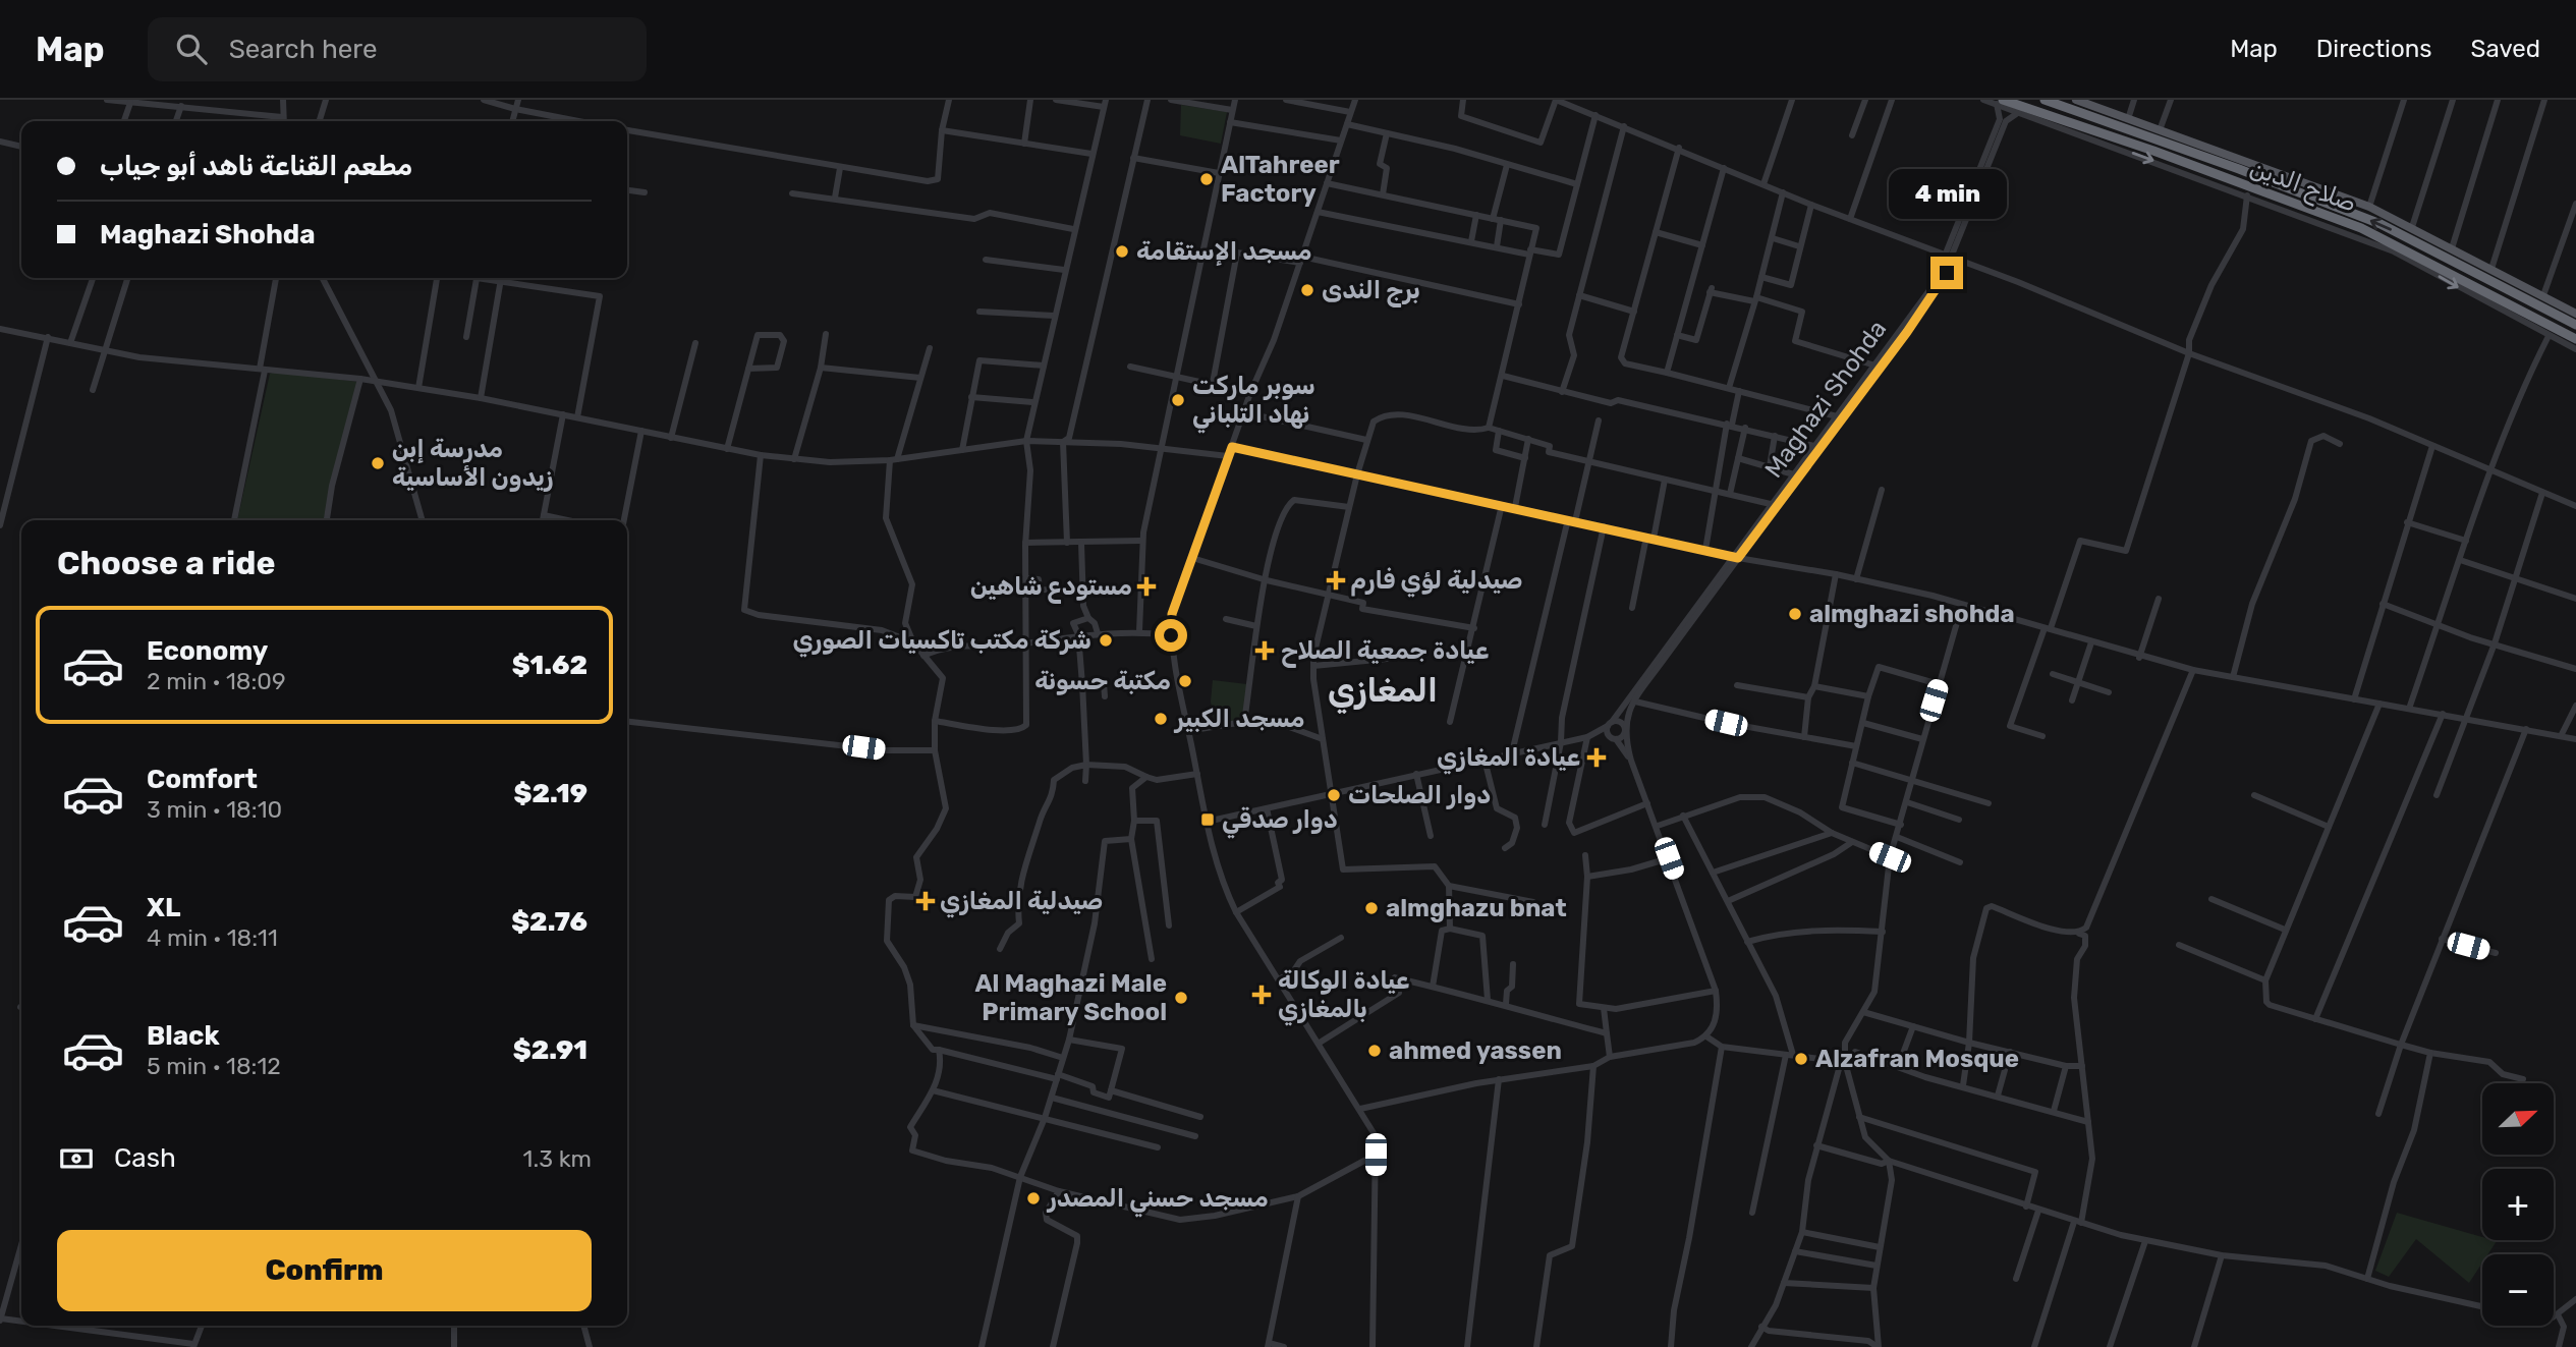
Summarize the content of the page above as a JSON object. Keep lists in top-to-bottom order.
{
  "streets": {
    "highway": ["صلاح الدين"],
    "street": ["Maghazi Shohda"]
  },
  "crossings": [
    ["صلاح الدين", "Maghazi Shohda"]
  ],
  "districts": ["المغازي"],
  "places": {
    "other": [
      "AlTahreer Factory",
      "مسجد الإستقامة",
      "برج الندى",
      "سوبر ماركت نهاد التلباني",
      "مدرسة إبن زيدون الأساسية",
      "almghazi shohda",
      "شركة مكتب تاكسيات الصوري",
      "مكتبة حسونة",
      "مسجد الكبير",
      "دوار الصلحات",
      "almghazu bnat",
      "Al Maghazi Male Primary School",
      "ahmed yassen",
      "Alzafran Mosque",
      "مسجد حسني المصدر"
    ],
    "health": [
      "صيدلية لؤي فارم",
      "مستودع شاهين",
      "عيادة جمعية الصلاح",
      "عيادة المغازي",
      "صيدلية المغازي",
      "عيادة الوكالة بالمغازي"
    ],
    "transit": ["دوار صدقي"]
  },
  "north": "top right",
  "page": {
    "header": "Map",
    "search": "Search here",
    "nav": ["Map", "Directions", "Saved"],
    "banner": ["مطعم القناعة ناهد أبو جياب", "Maghazi Shohda"],
    "bubble": "4 min",
    "heading": "Choose a ride",
    "list": [
      {
        "name": "Economy",
        "note": "2 min · 18:09",
        "value": "$1.62"
      },
      {
        "name": "Comfort",
        "note": "3 min · 18:10",
        "value": "$2.19"
      },
      {
        "name": "XL",
        "note": "4 min · 18:11",
        "value": "$2.76"
      },
      {
        "name": "Black",
        "note": "5 min · 18:12",
        "value": "$2.91"
      }
    ],
    "map_buttons": ["+", "−"],
    "pay": ["Cash", "1.3 km"],
    "buttons": "Confirm"
  }
}
